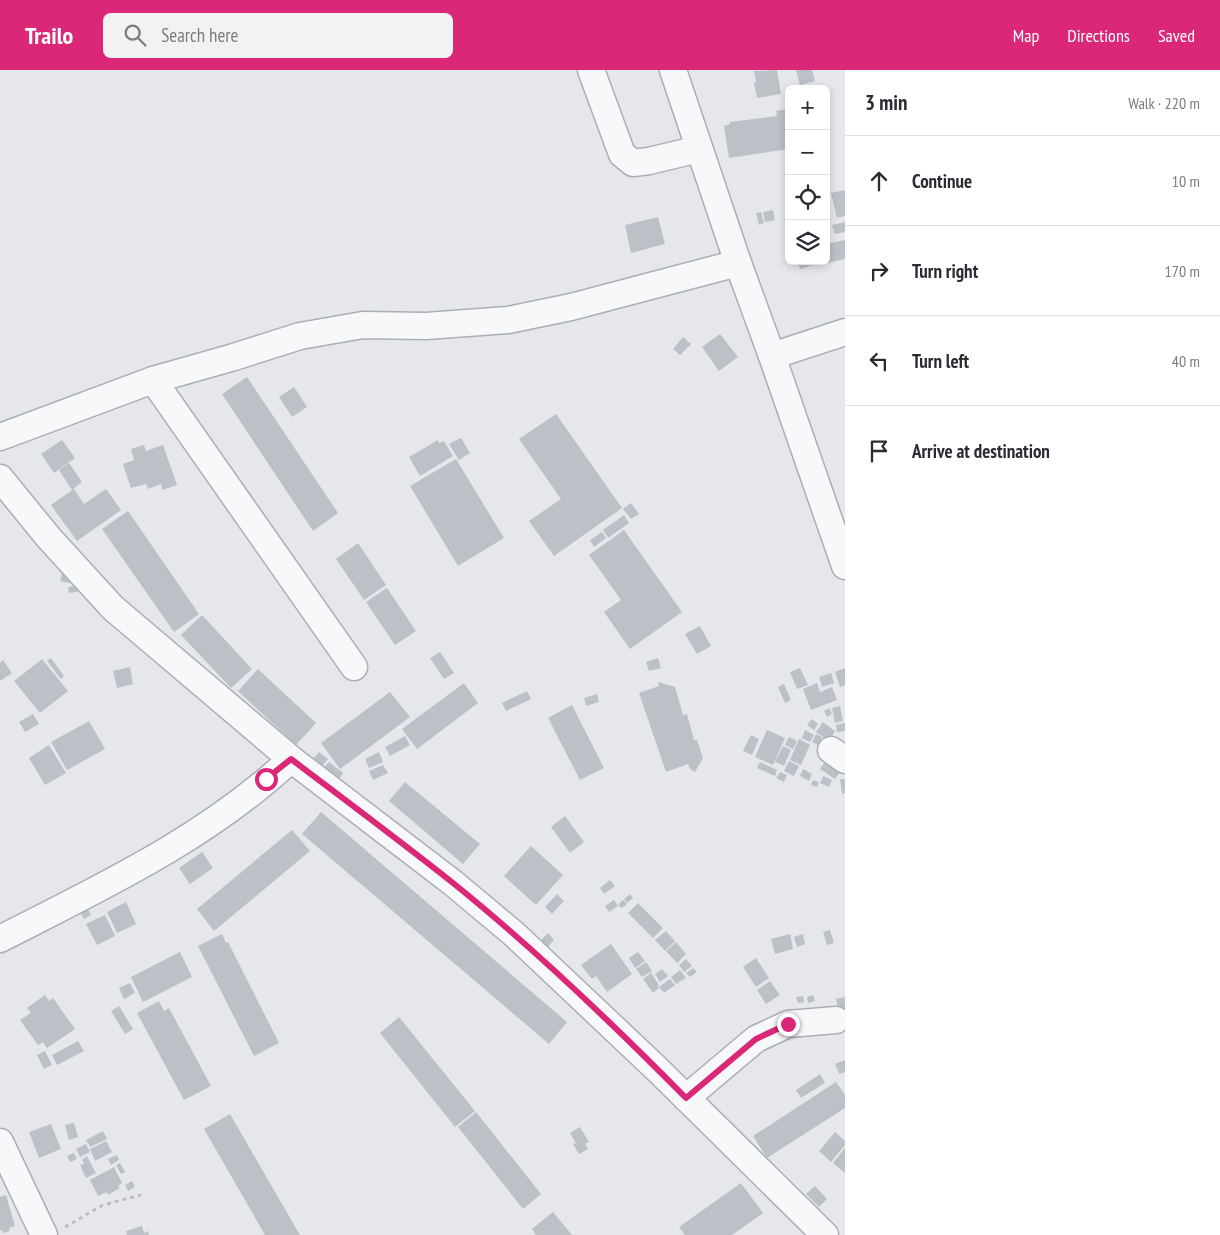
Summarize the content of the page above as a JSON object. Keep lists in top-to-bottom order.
{
  "page": {
    "header": "Trailo",
    "search": "Search here",
    "nav": ["Map", "Directions", "Saved"],
    "heading": ["3 min", "Walk · 220 m"],
    "map_buttons": ["+", "−"],
    "list": [
      ["Continue", "10 m"],
      ["Turn right", "170 m"],
      ["Turn left", "40 m"],
      "Arrive at destination"
    ]
  }
}
